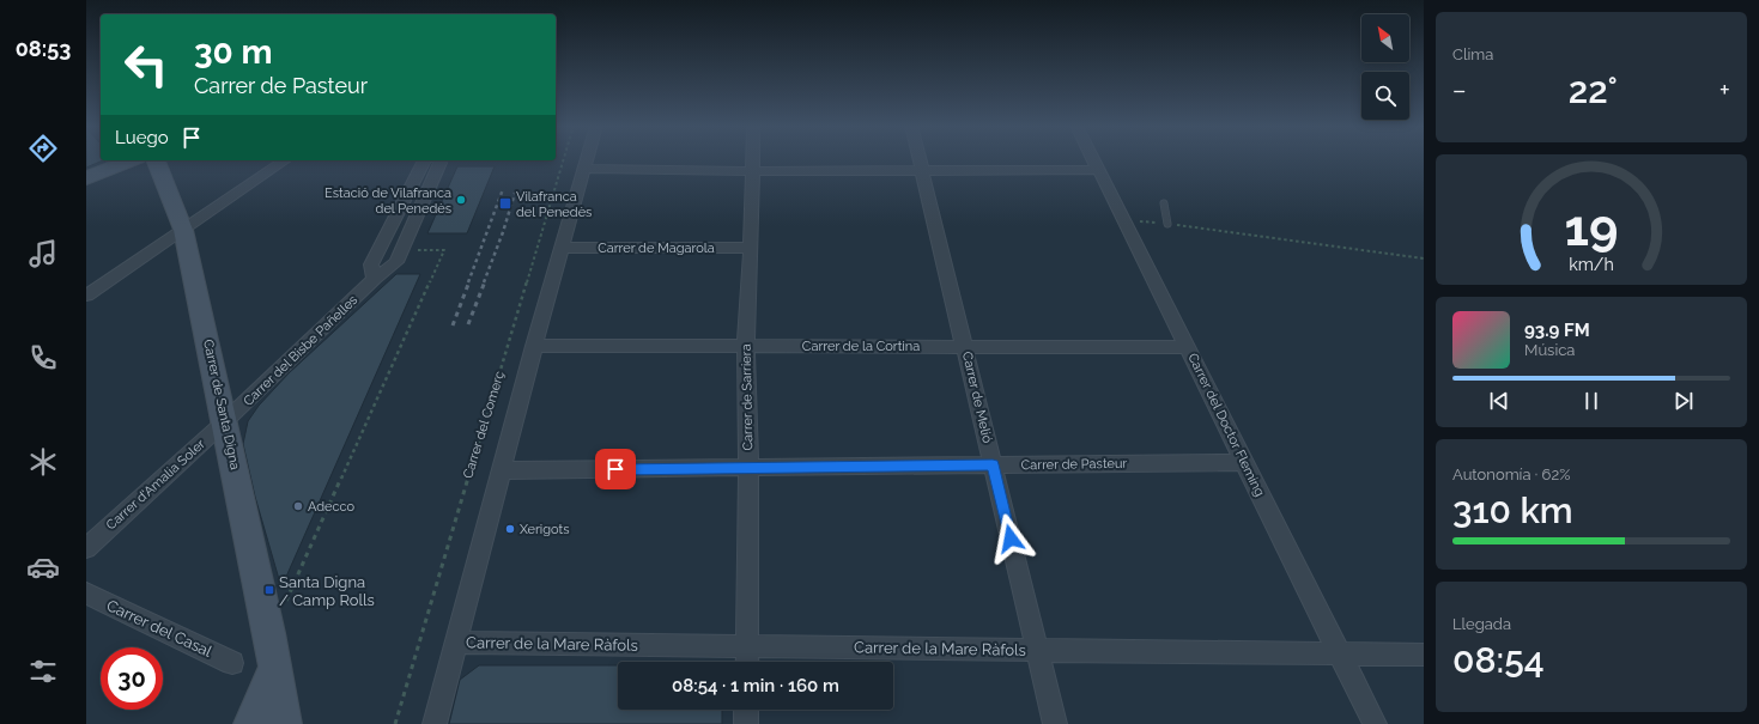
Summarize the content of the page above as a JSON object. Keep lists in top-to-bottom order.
{
  "streets": {
    "street": [
      "Carrer de Magarola",
      "Carrer de la Cortina",
      "Carrer del Bisbe Pañelles",
      "Carrer de Sarriera",
      "Carrer de Melió",
      "Carrer de Santa Digna",
      "Carrer del Comerç",
      "Carrer del Doctor Fleming",
      "Carrer de Pasteur",
      "Carrer d'Amalia Soler",
      "Carrer del Casal",
      "Carrer de la Mare Ràfols"
    ]
  },
  "crossings": [
    ["Carrer de Magarola", "Carrer de Sarriera"],
    ["Carrer de Magarola", "Carrer del Comerç"],
    ["Carrer de la Cortina", "Carrer de Sarriera"],
    ["Carrer de la Cortina", "Carrer de Melió"],
    ["Carrer de la Cortina", "Carrer del Comerç"],
    ["Carrer de la Cortina", "Carrer del Doctor Fleming"],
    ["Carrer del Bisbe Pañelles", "Carrer de Santa Digna"],
    ["Carrer del Bisbe Pañelles", "Carrer d'Amalia Soler"],
    ["Carrer de Sarriera", "Carrer de Pasteur"],
    ["Carrer de Sarriera", "Carrer de la Mare Ràfols"],
    ["Carrer de Melió", "Carrer de Pasteur"],
    ["Carrer de Melió", "Carrer de la Mare Ràfols"],
    ["Carrer de Santa Digna", "Carrer d'Amalia Soler"],
    ["Carrer del Comerç", "Carrer de Pasteur"],
    ["Carrer del Comerç", "Carrer de la Mare Ràfols"],
    ["Carrer del Doctor Fleming", "Carrer de Pasteur"],
    ["Carrer del Doctor Fleming", "Carrer de la Mare Ràfols"]
  ],
  "places": {
    "other": ["Estació de Vilafranca del Penedès", "Adecco", "Xerigots"],
    "transit": ["Vilafranca del Penedès", "Santa Digna / Camp Rolls"]
  },
  "north": "top left",
  "page": {
    "tabs": "08:53",
    "tile": [
      "Clima",
      ["Autonomía · 62%", "310 km"],
      ["Llegada", "08:54"]
    ],
    "turn": ["30 m", "Carrer de Pasteur"],
    "heat": ["−", "22°", "+"],
    "then": "Luego",
    "song": ["93.9 FM", "Música"],
    "limit": "30",
    "trip": "08:54 · 1 min · 160 m",
    "gauge": ["19", "km/h"]
  }
}
